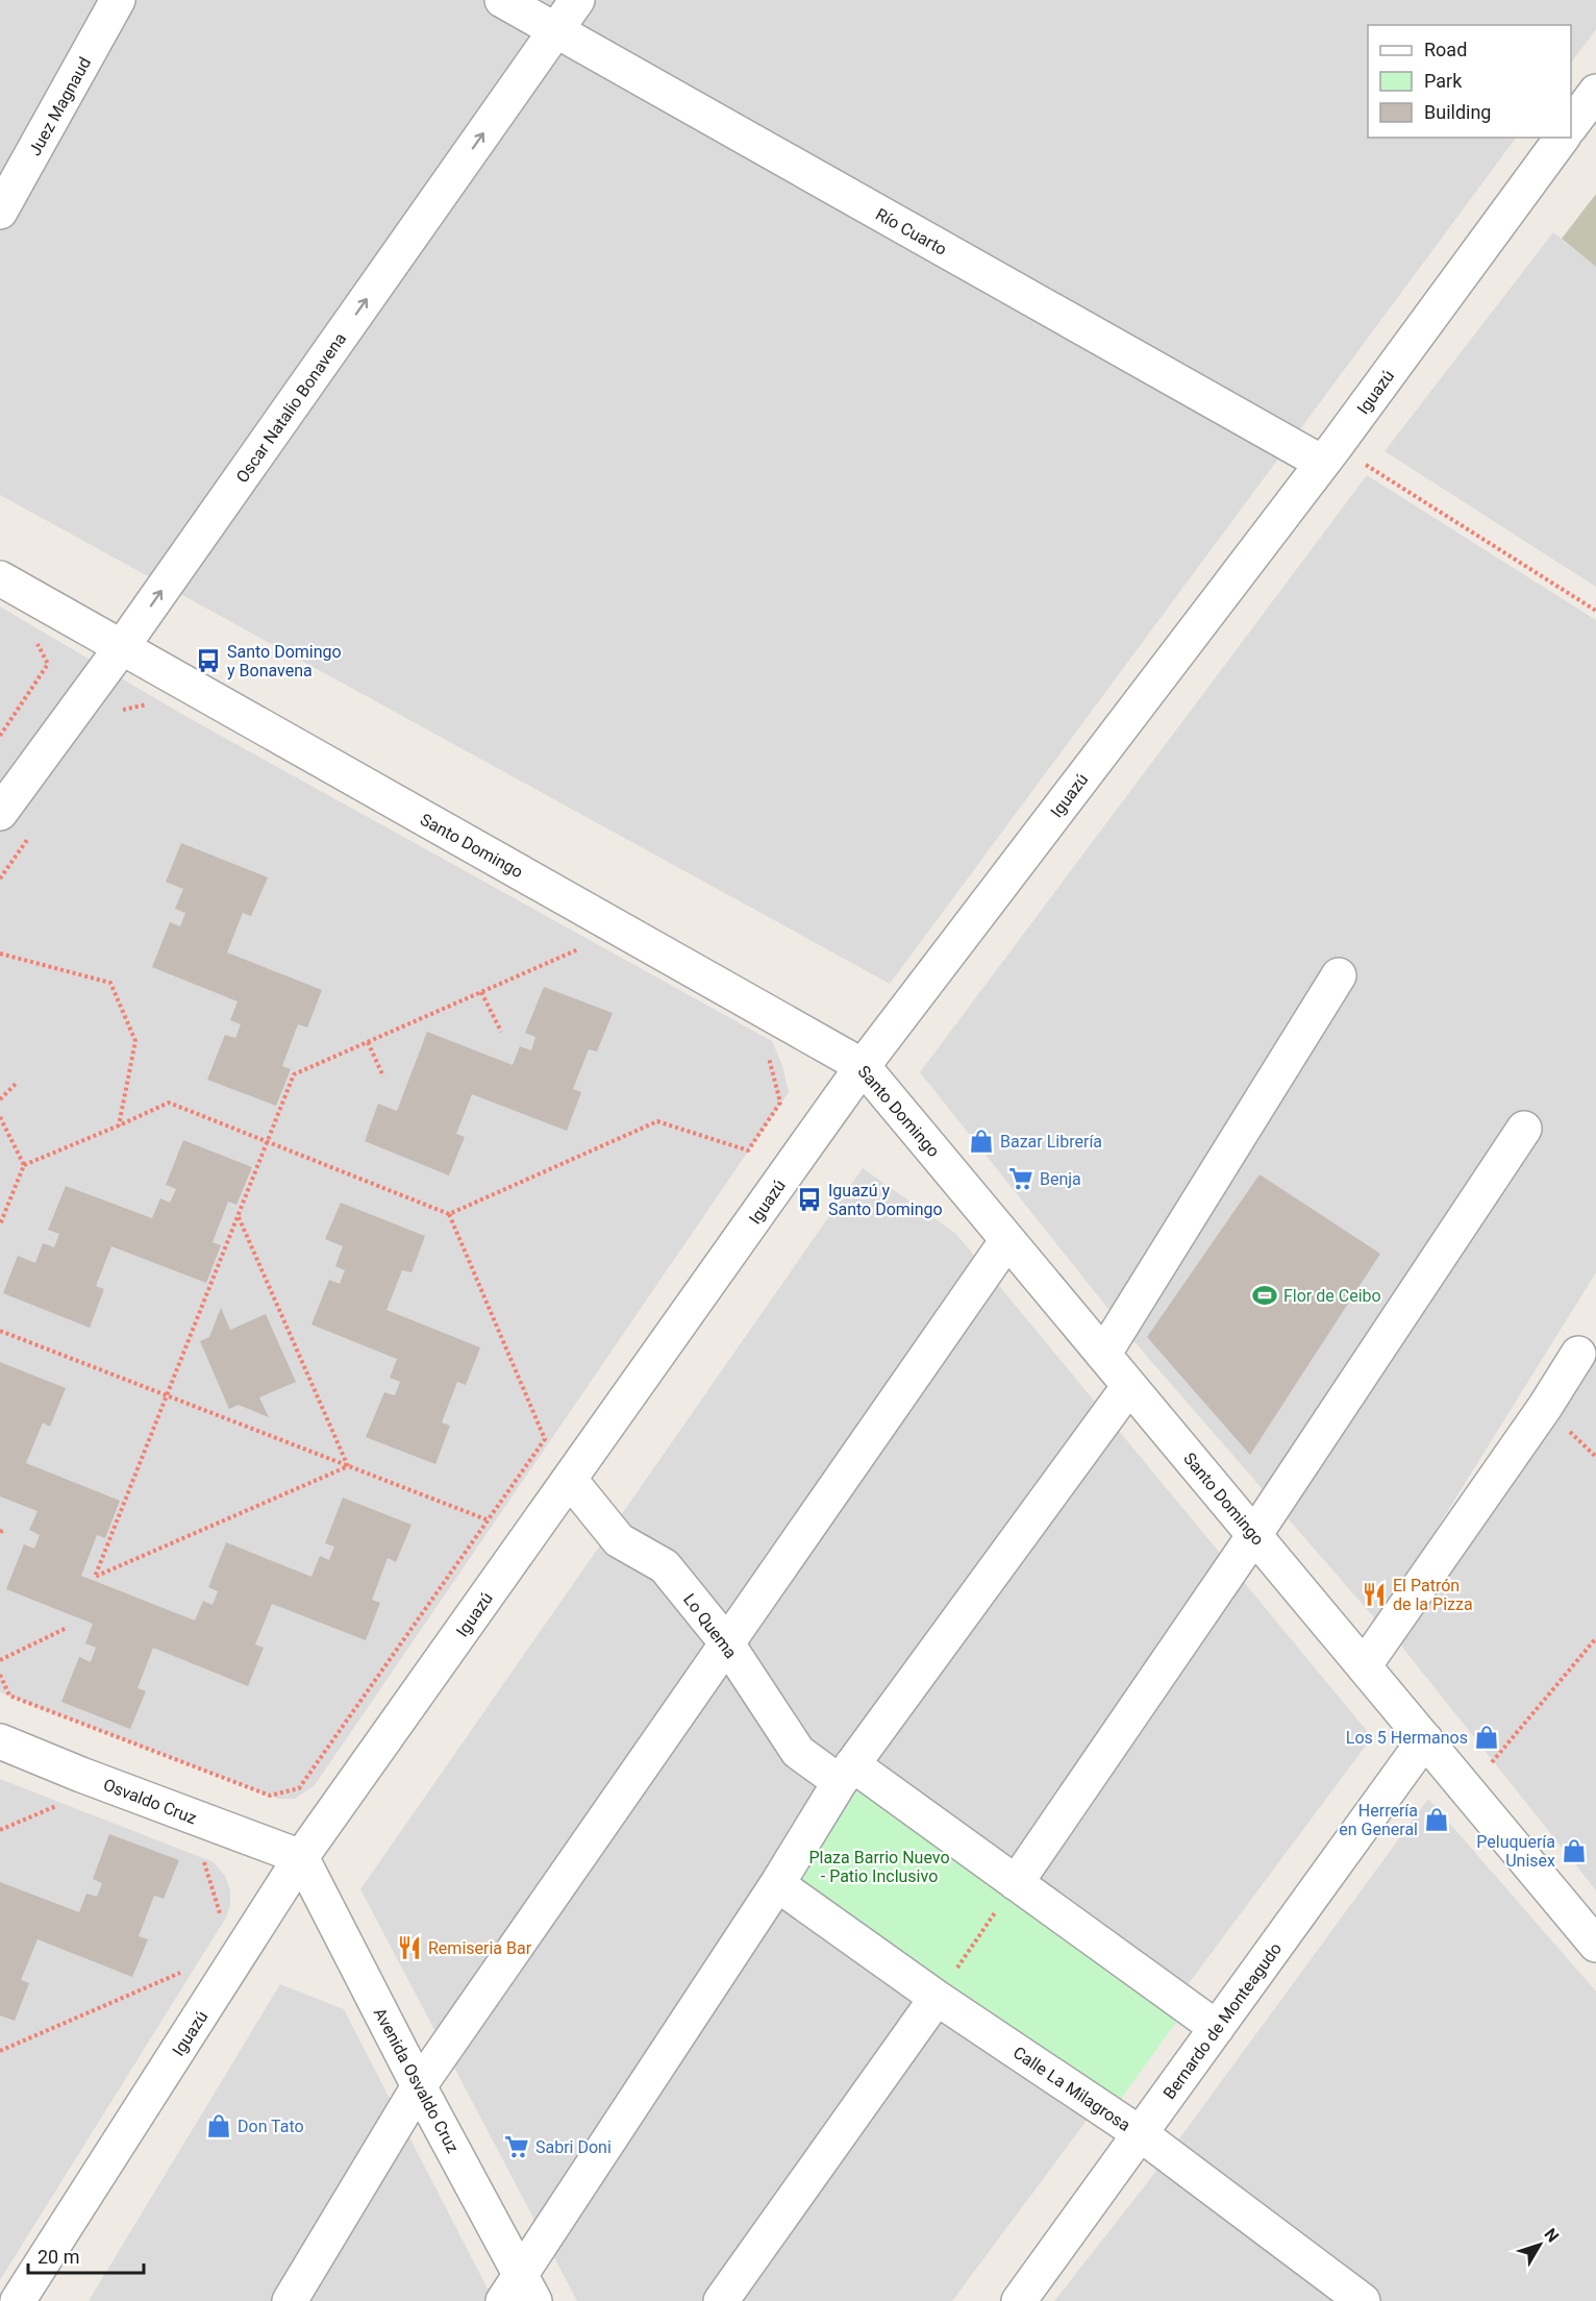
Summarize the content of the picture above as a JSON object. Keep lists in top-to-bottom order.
{
  "streets": {
    "street": [
      "Juez Magnaud",
      "Río Cuarto",
      "Iguazú",
      "Oscar Natalio Bonavena",
      "Santo Domingo",
      "Lo Quema",
      "Osvaldo Cruz",
      "Bernardo de Monteagudo",
      "Avenida Osvaldo Cruz",
      "Calle La Milagrosa"
    ]
  },
  "crossings": [
    ["Río Cuarto", "Iguazú"],
    ["Río Cuarto", "Oscar Natalio Bonavena"],
    ["Iguazú", "Santo Domingo"],
    ["Iguazú", "Lo Quema"],
    ["Iguazú", "Osvaldo Cruz"],
    ["Iguazú", "Avenida Osvaldo Cruz"],
    ["Oscar Natalio Bonavena", "Santo Domingo"],
    ["Santo Domingo", "Bernardo de Monteagudo"],
    ["Lo Quema", "Bernardo de Monteagudo"],
    ["Osvaldo Cruz", "Avenida Osvaldo Cruz"],
    ["Bernardo de Monteagudo", "Calle La Milagrosa"]
  ],
  "one_way": ["Oscar Natalio Bonavena"],
  "parks": ["Plaza Barrio Nuevo - Patio Inclusivo"],
  "places": {
    "bus stop": ["Santo Domingo y Bonavena", "Iguazú y Santo Domingo"],
    "shop": [
      "Bazar Librería",
      "Los 5 Hermanos",
      "Herrería en General",
      "Peluquería Unisex",
      "Don Tato"
    ],
    "supermarket": ["Benja", "Sabri Doni"],
    "sports": ["Flor de Ceibo"],
    "restaurant": ["El Patrón de la Pizza", "Remiseria Bar"]
  },
  "legend": ["Road", "Park", "Building"],
  "scale_bar": "20 m",
  "north": "top right"
}
